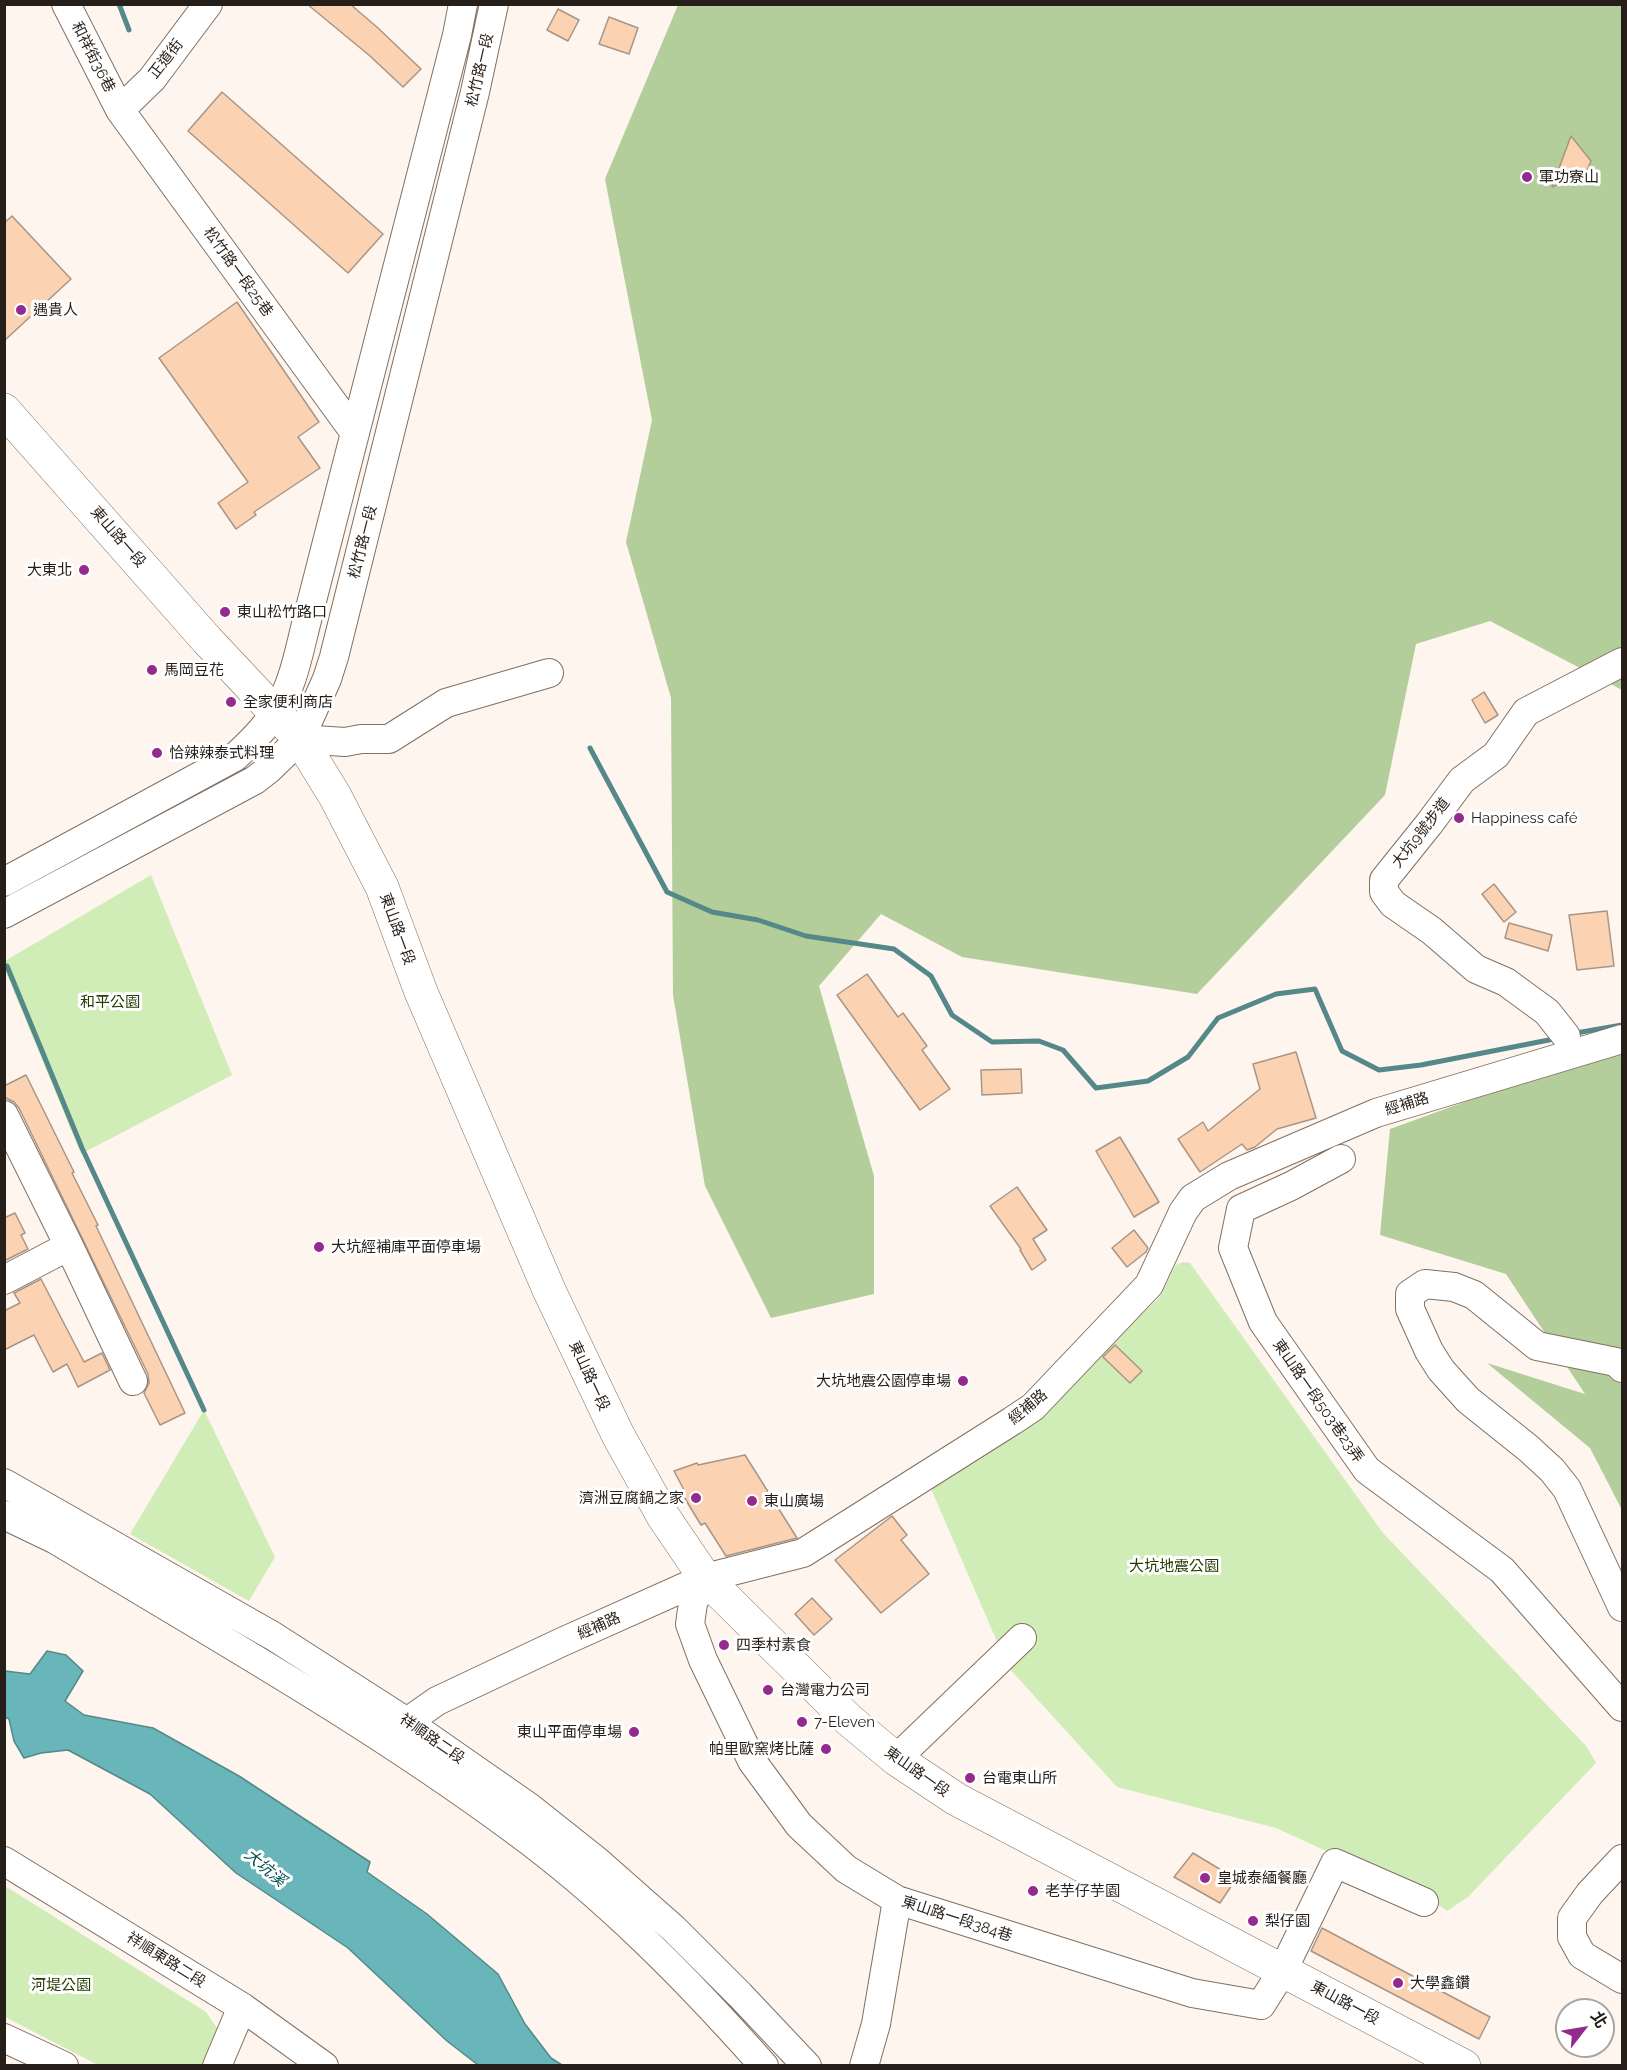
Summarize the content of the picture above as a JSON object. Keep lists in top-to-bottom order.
{
  "streets": {
    "main road": ["東山路一段"],
    "street": [
      "和祥街36巷",
      "正道街",
      "松竹路一段",
      "松竹路一段25巷",
      "大坑9號步道",
      "經補路",
      "東山路一段503巷23弄",
      "祥順路二段",
      "東山路一段384巷",
      "祥順東路二段"
    ]
  },
  "crossings": [
    ["和祥街36巷", "正道街"],
    ["和祥街36巷", "松竹路一段25巷"],
    ["正道街", "松竹路一段25巷"],
    ["松竹路一段", "松竹路一段25巷"],
    ["松竹路一段", "東山路一段"],
    ["東山路一段", "經補路"],
    ["東山路一段", "東山路一段384巷"],
    ["經補路", "祥順路二段"],
    ["經補路", "東山路一段384巷"]
  ],
  "water": ["大坑溪"],
  "parks": ["和平公園", "大坑地震公園", "河堤公園"],
  "places": [
    "軍功寮山",
    "遇貴人",
    "大東北",
    "東山松竹路口",
    "馬岡豆花",
    "全家便利商店",
    "恰辣辣泰式料理",
    "Happiness café",
    "大坑經補庫平面停車場",
    "大坑地震公園停車場",
    "濟洲豆腐鍋之家",
    "東山廣場",
    "四季村素食",
    "台灣電力公司",
    "7-Eleven",
    "東山平面停車場",
    "帕里歐窯烤比薩",
    "台電東山所",
    "皇城泰緬餐廳",
    "老芋仔芋園",
    "梨仔園",
    "大學鑫鑽"
  ],
  "north": "top right"
}
